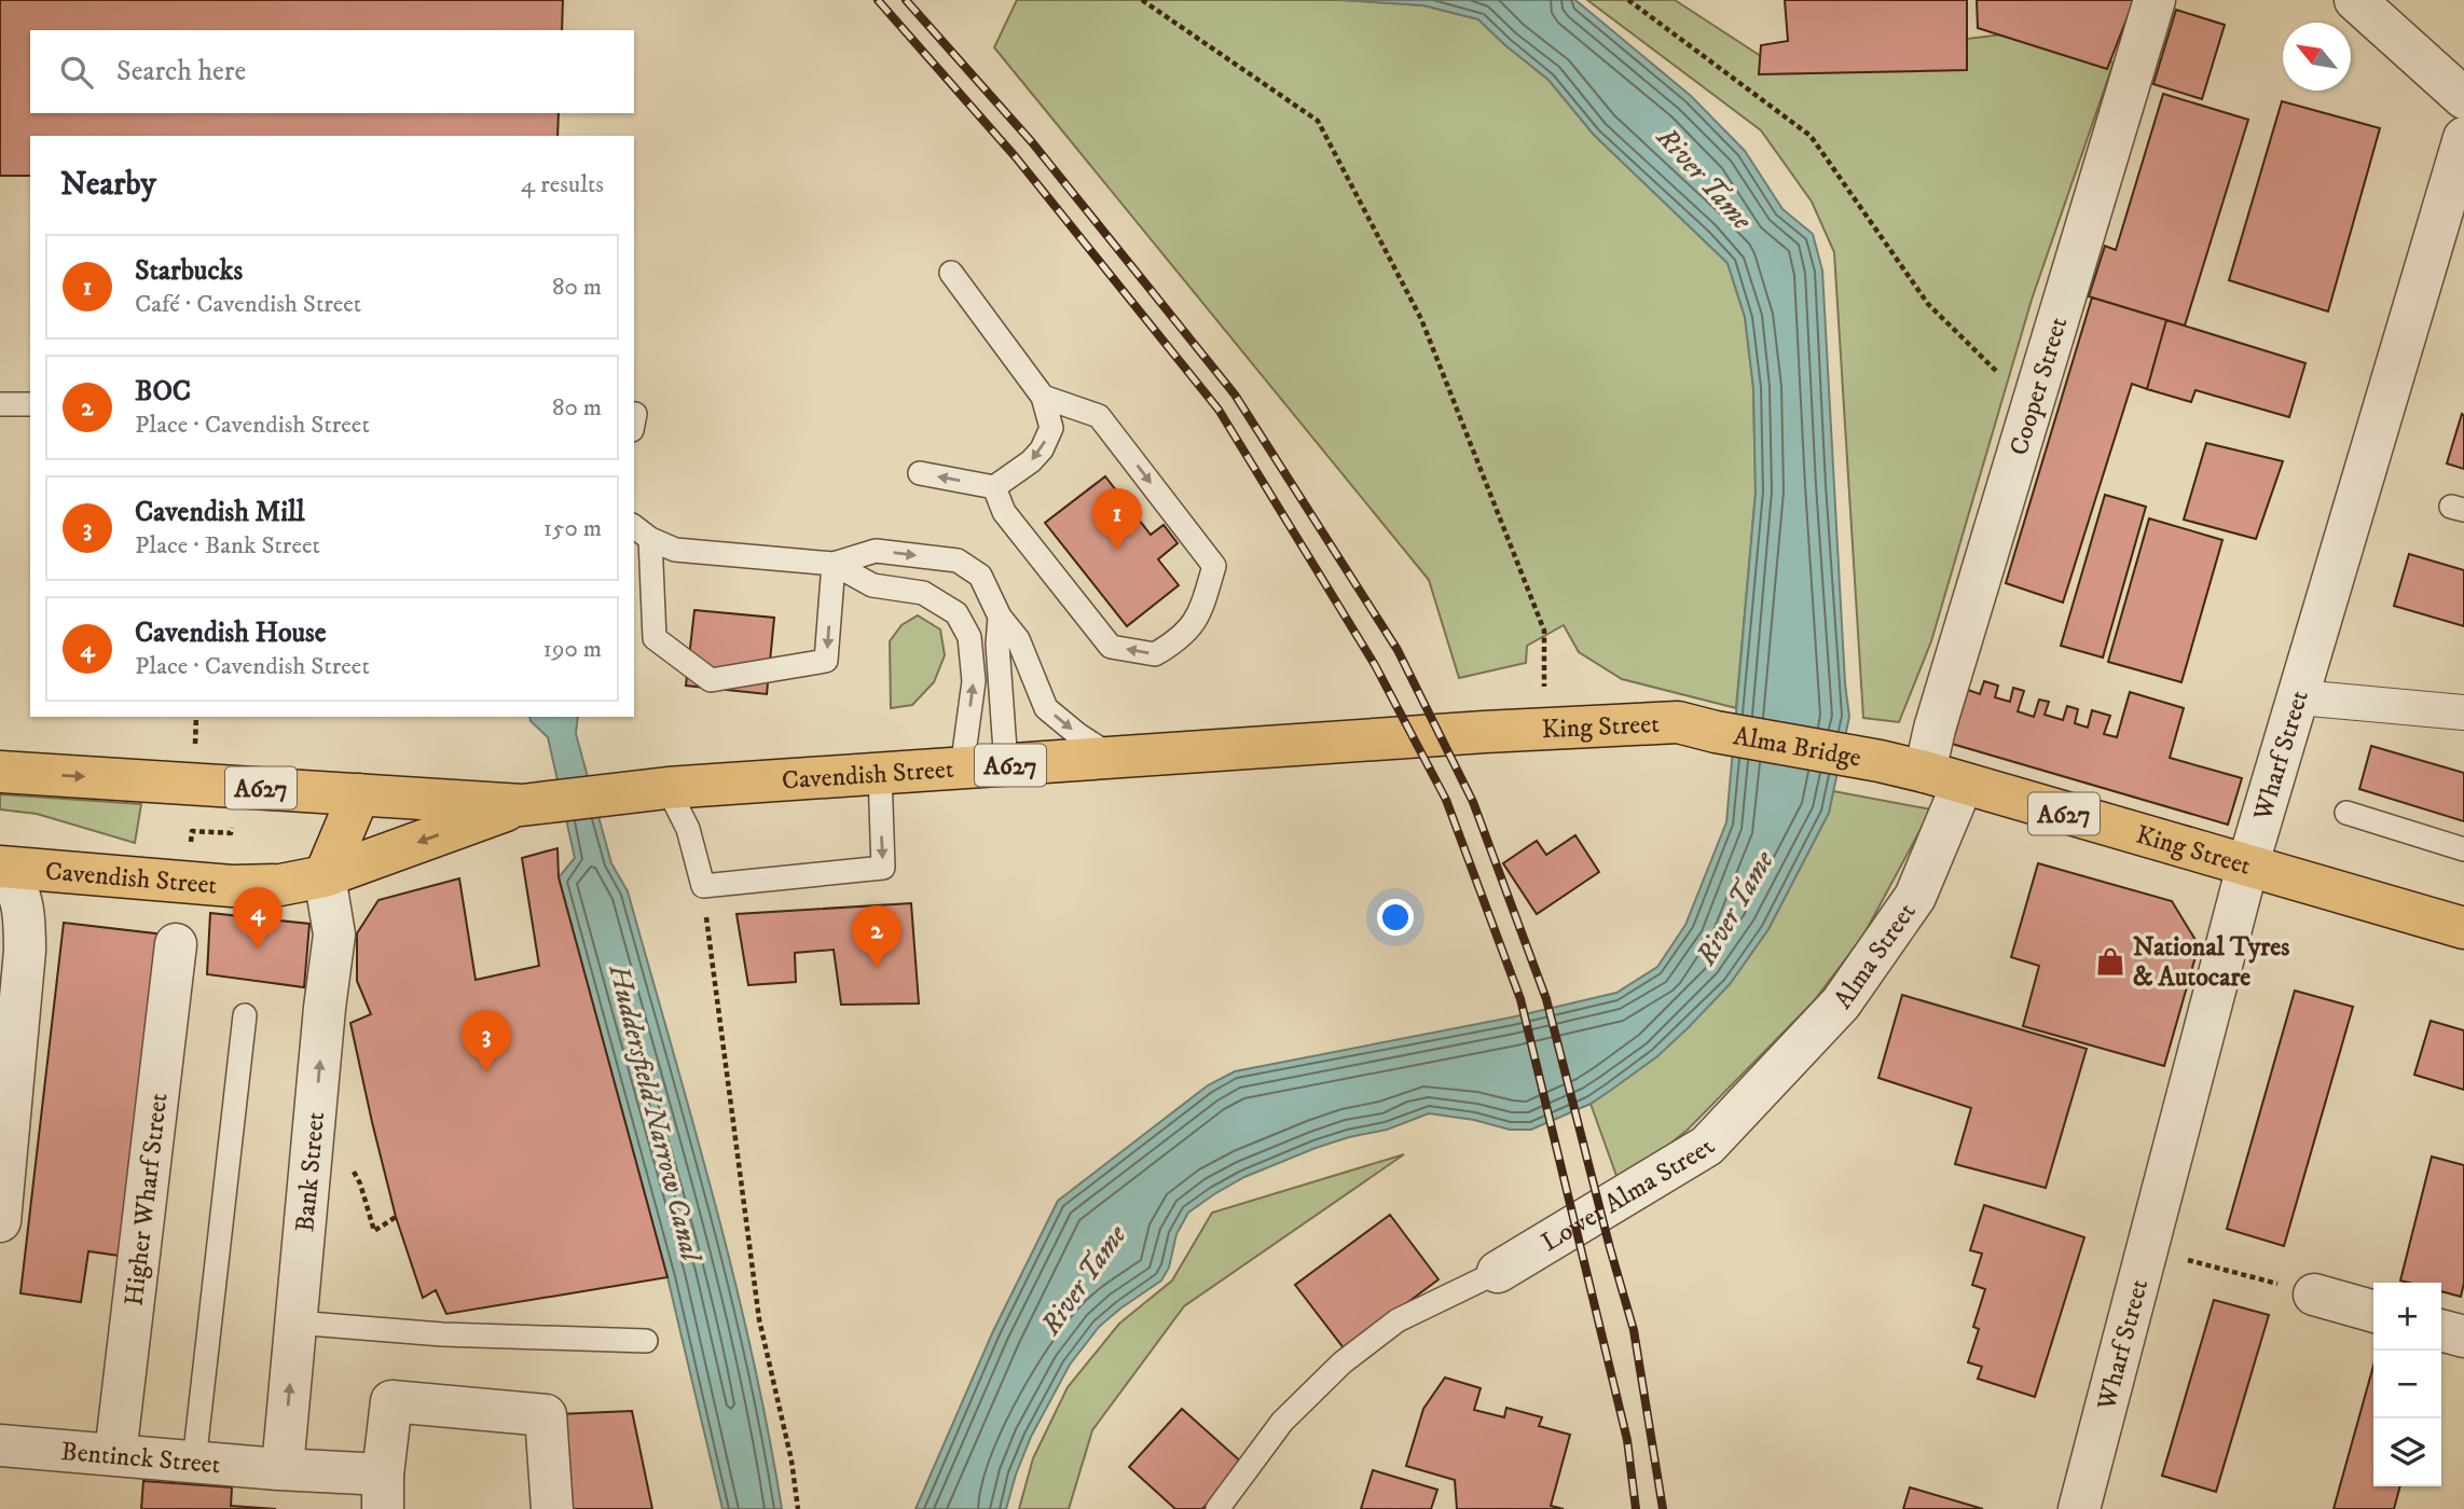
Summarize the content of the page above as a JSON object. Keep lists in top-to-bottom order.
{
  "streets": {
    "main road": [
      "King Street",
      "Alma Bridge",
      "A627",
      "Cavendish Street"
    ],
    "street": [
      "Cooper Street",
      "Wharf Street",
      "Alma Street",
      "Bank Street",
      "Lower Alma Street",
      "Higher Wharf Street",
      "Bentinck Street"
    ]
  },
  "crossings": [
    ["Cooper Street", "King Street"],
    ["Cooper Street", "Alma Street"],
    ["King Street", "Alma Bridge"],
    ["King Street", "Wharf Street"],
    ["King Street", "Cavendish Street"],
    ["King Street", "Alma Street"],
    ["Cavendish Street", "Bank Street"],
    ["Alma Street", "Lower Alma Street"],
    ["Bank Street", "Bentinck Street"],
    ["Higher Wharf Street", "Bentinck Street"]
  ],
  "water": ["River Tame", "Huddersfield Narrow Canal"],
  "places": {
    "shop": ["National Tyres & Autocare"]
  },
  "north": "top left",
  "page": {
    "search": "Search here",
    "heading": ["Nearby", "4 results"],
    "list": [
      {
        "mark": "1",
        "name": "Starbucks",
        "note": "Café · Cavendish Street",
        "value": "80 m"
      },
      {
        "mark": "2",
        "name": "BOC",
        "note": "Place · Cavendish Street",
        "value": "80 m"
      },
      {
        "mark": "3",
        "name": "Cavendish Mill",
        "note": "Place · Bank Street",
        "value": "150 m"
      },
      {
        "mark": "4",
        "name": "Cavendish House",
        "note": "Place · Cavendish Street",
        "value": "190 m"
      }
    ],
    "pins": [
      "1",
      "4",
      "2",
      "3"
    ],
    "map_buttons": ["+", "−"]
  }
}
